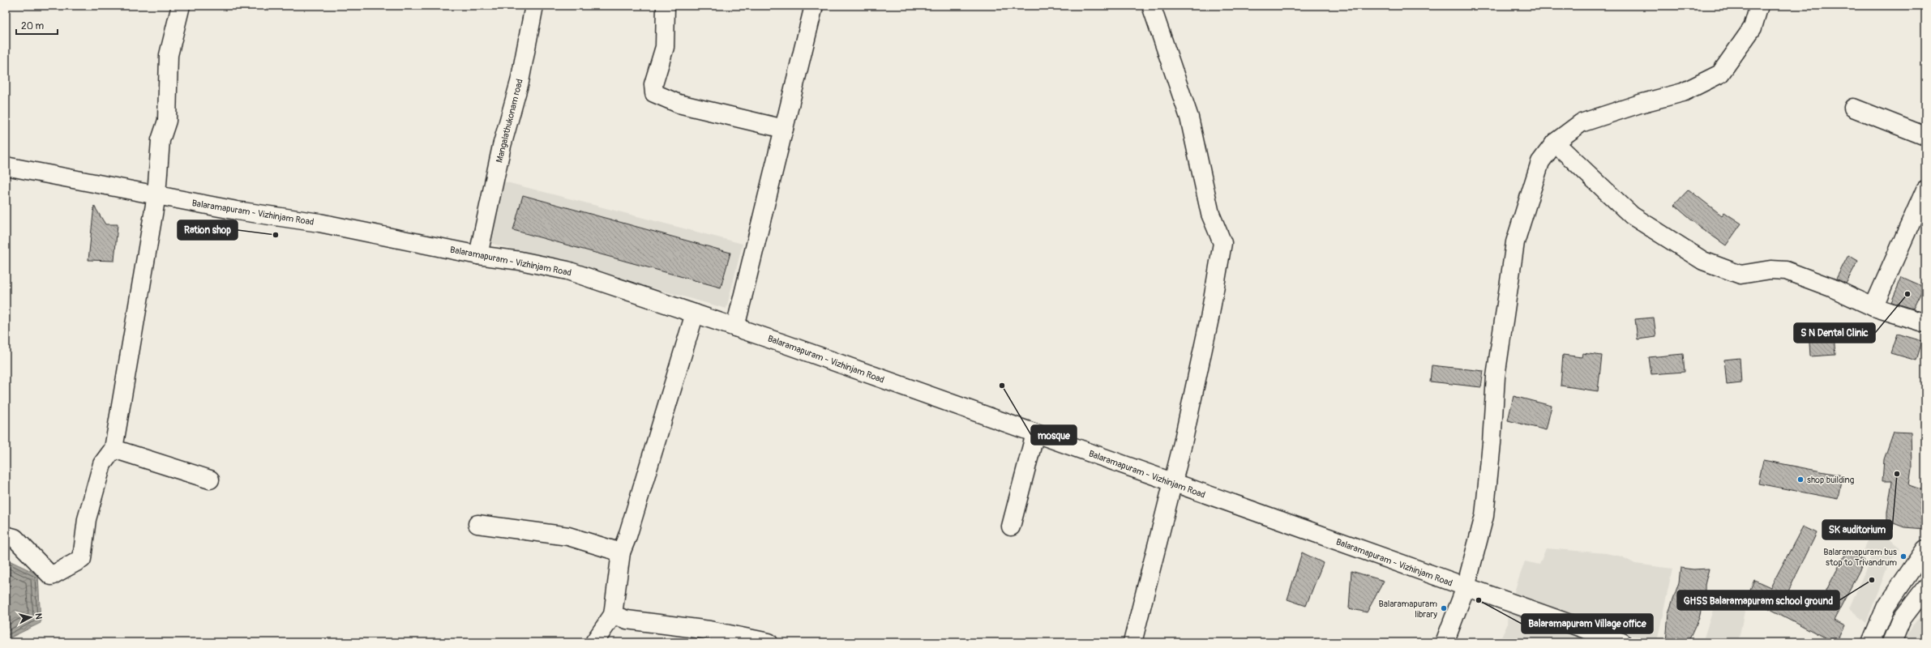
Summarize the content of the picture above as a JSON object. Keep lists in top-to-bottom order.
{
  "streets": {
    "street": ["Mangalathukonam road", "Balaramapuram - Vizhinjam Road"]
  },
  "crossings": [
    ["Mangalathukonam road", "Balaramapuram - Vizhinjam Road"]
  ],
  "places": [
    "Ration shop",
    "S N Dental Clinic",
    "mosque",
    "SK auditorium",
    "shop building",
    "Balaramapuram bus stop to Trivandrum",
    "GHSS Balaramapuram school ground",
    "Balaramapuram Village office",
    "Balaramapuram library"
  ],
  "scale_bar": "20 m",
  "north": "right"
}
